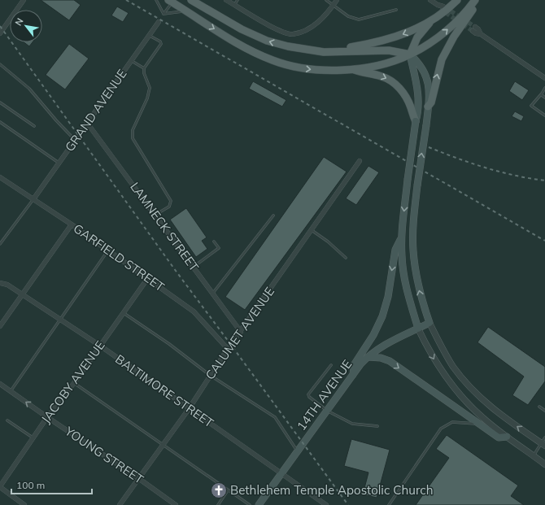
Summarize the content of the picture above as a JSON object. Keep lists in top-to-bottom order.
{
  "streets": {
    "main road": ["14TH AVENUE"],
    "street": [
      "GRAND AVENUE",
      "LAMNECK STREET",
      "GARFIELD STREET",
      "CALUMET AVENUE",
      "JACOBY AVENUE",
      "BALTIMORE STREET",
      "YOUNG STREET"
    ]
  },
  "crossings": [
    ["GRAND AVENUE", "LAMNECK STREET"],
    ["GRAND AVENUE", "GARFIELD STREET"],
    ["LAMNECK STREET", "CALUMET AVENUE"],
    ["GARFIELD STREET", "CALUMET AVENUE"],
    ["GARFIELD STREET", "JACOBY AVENUE"],
    ["CALUMET AVENUE", "BALTIMORE STREET"],
    ["CALUMET AVENUE", "YOUNG STREET"],
    ["JACOBY AVENUE", "BALTIMORE STREET"],
    ["JACOBY AVENUE", "YOUNG STREET"],
    ["BALTIMORE STREET", "14TH AVENUE"]
  ],
  "places": {
    "church": ["Bethlehem Temple Apostolic Church"]
  },
  "scale_bar": "100 m",
  "north": "top left"
}
